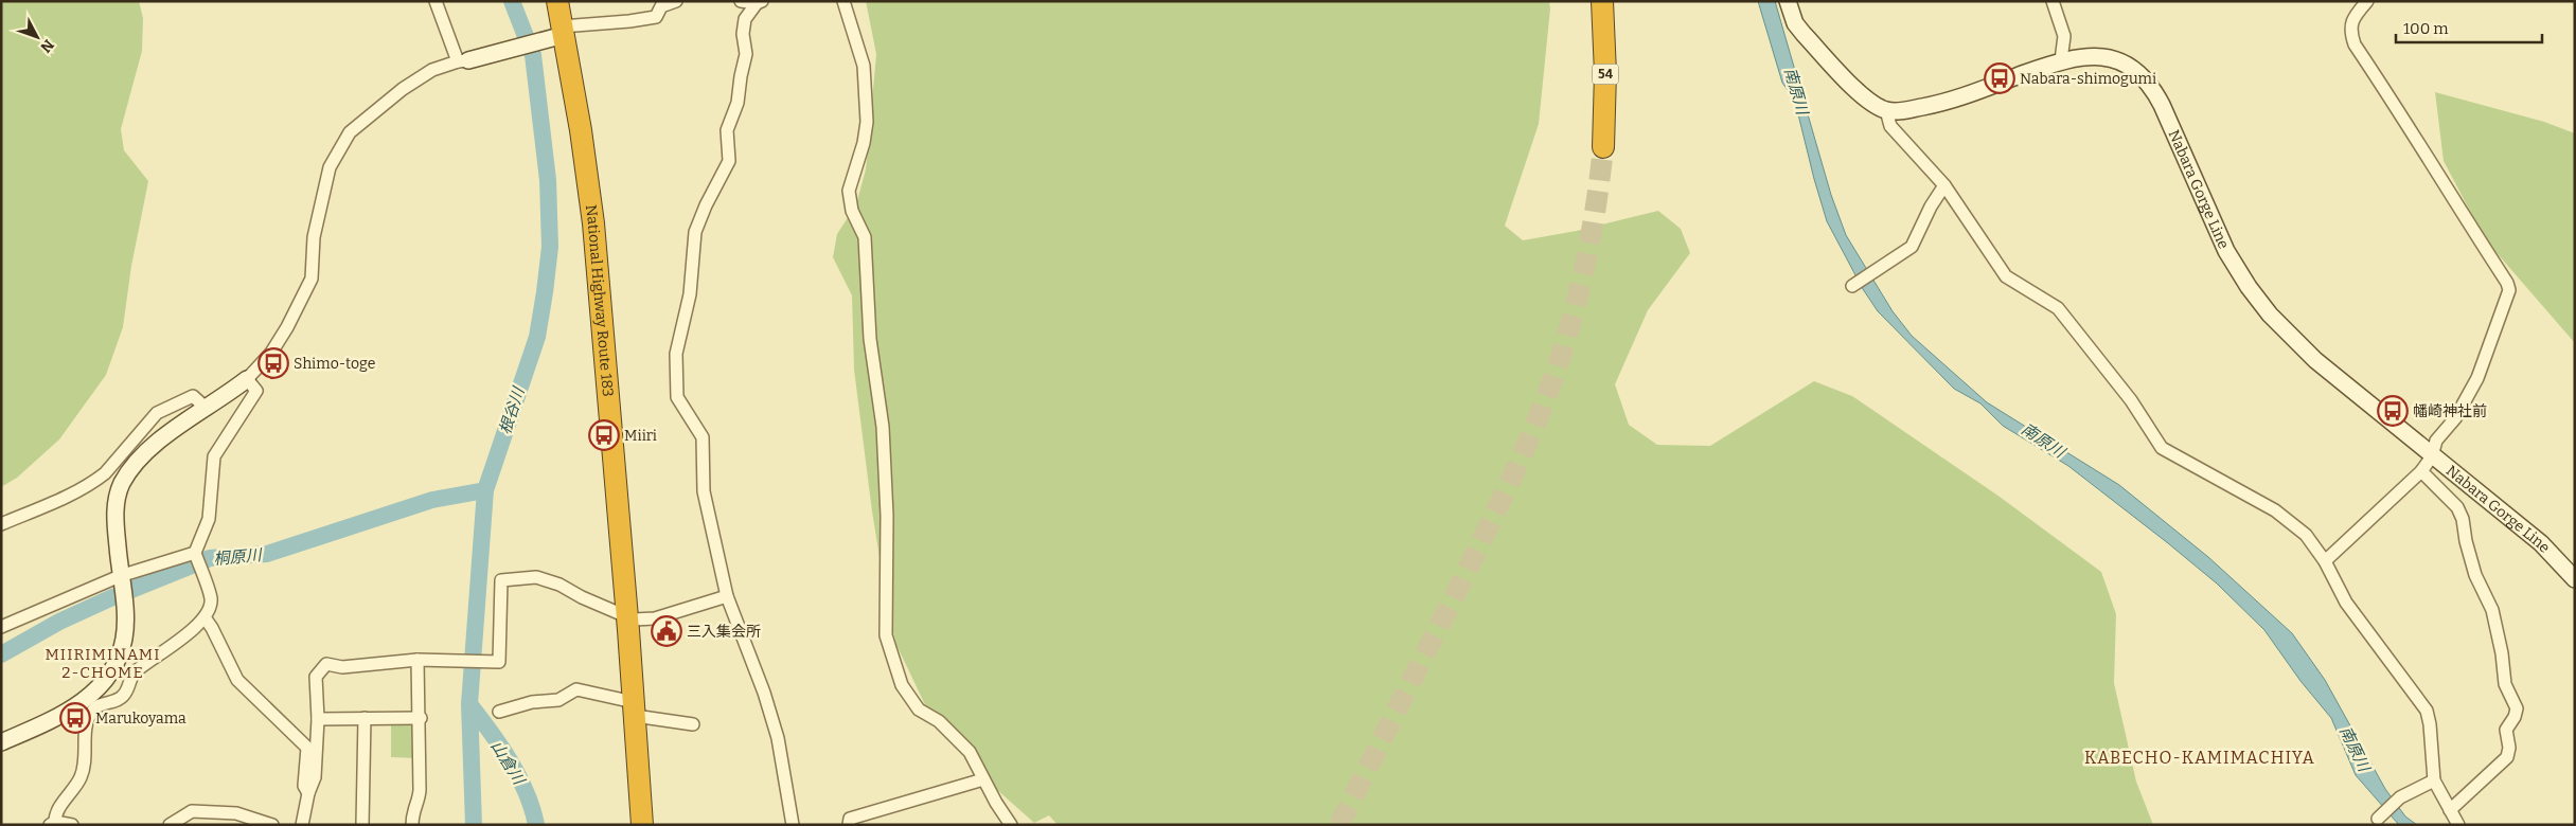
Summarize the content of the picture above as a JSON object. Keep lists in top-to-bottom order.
{
  "streets": {
    "highway": ["54", "National Highway Route 183"],
    "main road": ["Nabara Gorge Line"]
  },
  "districts": ["MIIRIMINAMI 2-CHOME", "KABECHO-KAMIMACHIYA"],
  "water": [
    "南原川",
    "根谷川",
    "桐原川",
    "山倉川"
  ],
  "places": {
    "bus stop": [
      "Nabara-shimogumi",
      "Shimo-toge",
      "幡崎神社前",
      "Miiri",
      "Marukoyama"
    ],
    "public building": ["三入集会所"]
  },
  "scale_bar": "100 m",
  "north": "bottom right"
}
